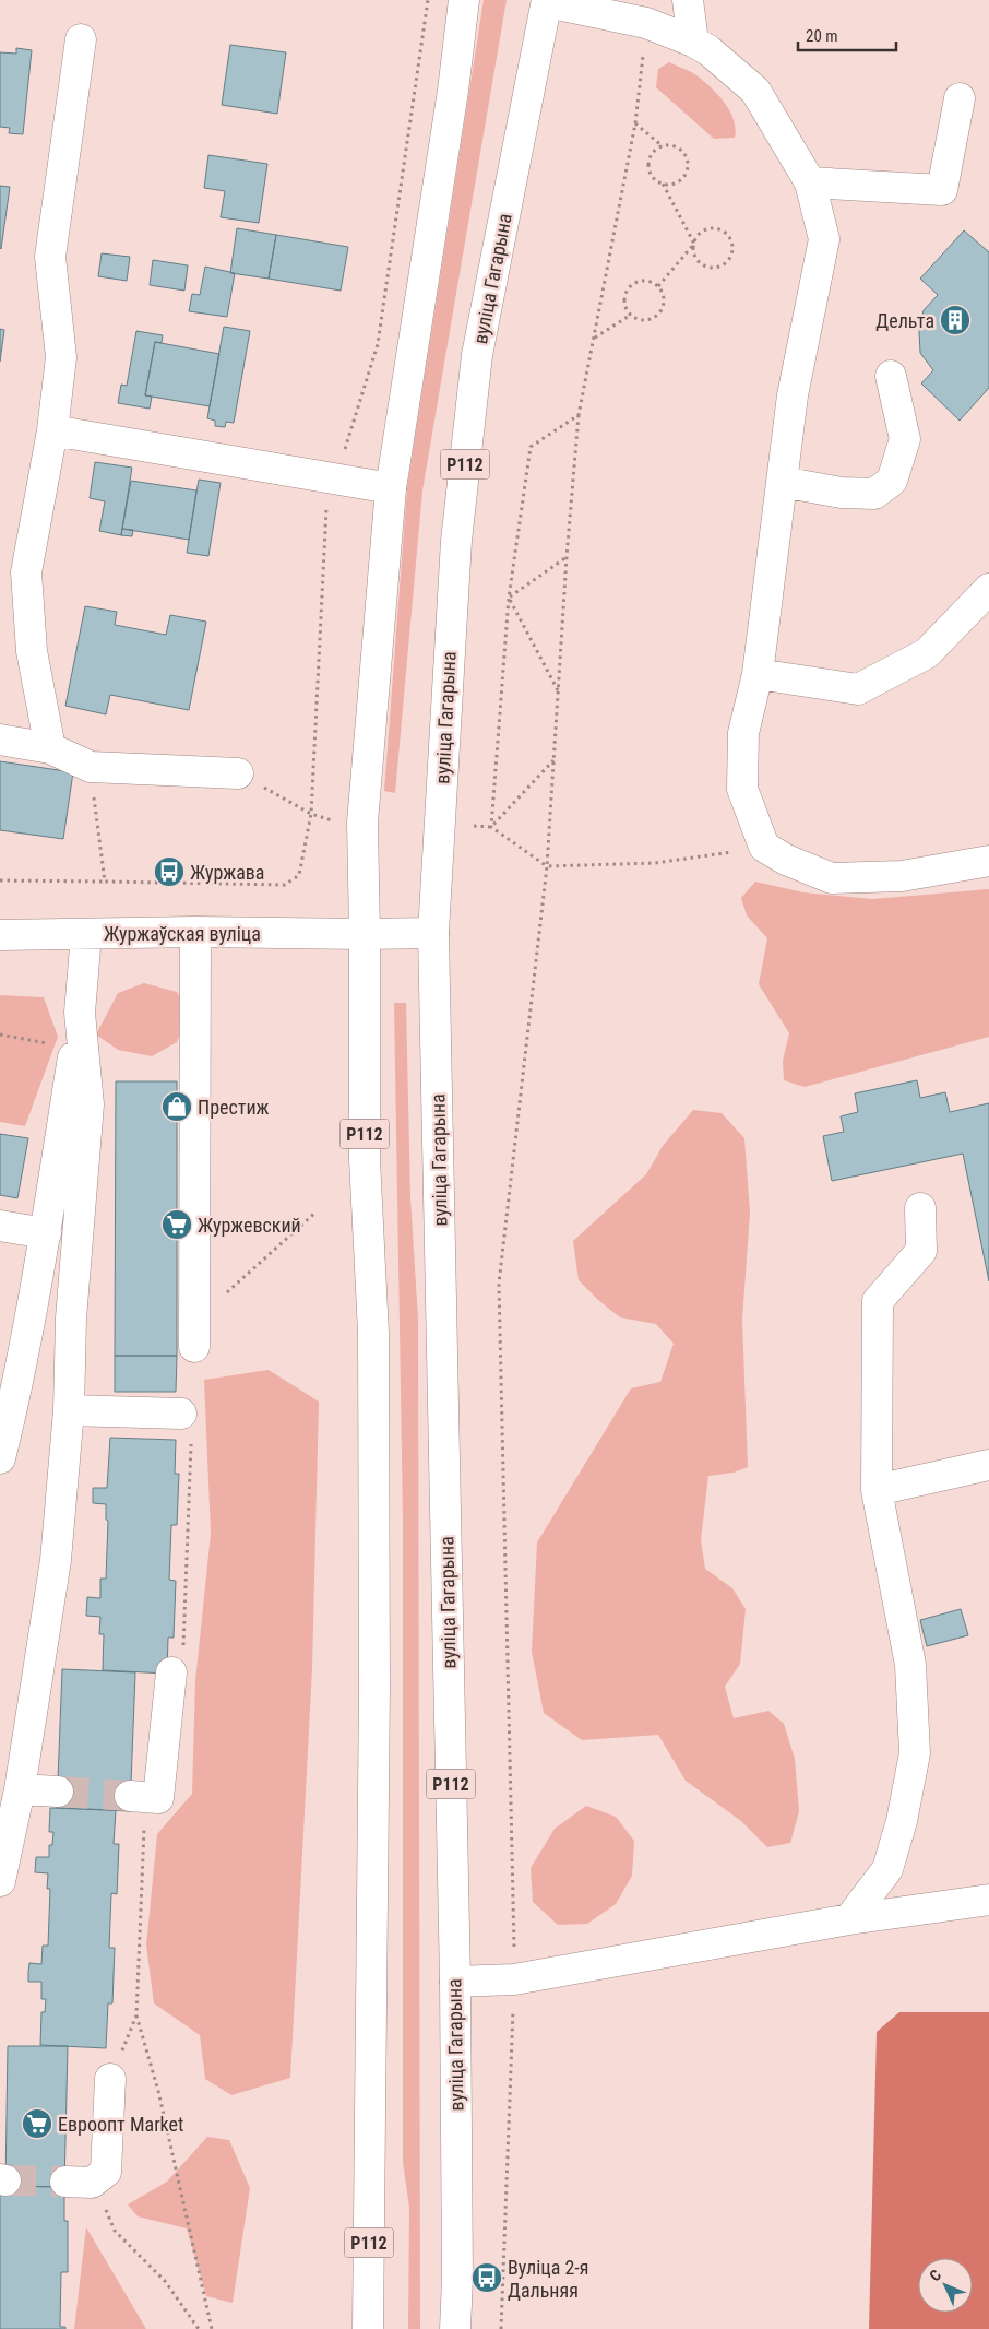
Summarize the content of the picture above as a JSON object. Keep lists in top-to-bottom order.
{
  "streets": {
    "main road": ["вуліца Гагарына", "Р112", "Журжаўская вуліца"]
  },
  "crossings": [
    ["вуліца Гагарына", "Журжаўская вуліца"],
    ["Р112", "Журжаўская вуліца"]
  ],
  "places": {
    "building": ["Дельта"],
    "bus stop": ["Журжава", "Вуліца 2-я Дальняя"],
    "shop": ["Престиж"],
    "supermarket": ["Журжевский", "Евроопт Market"]
  },
  "scale_bar": "20 m",
  "north": "top left"
}
